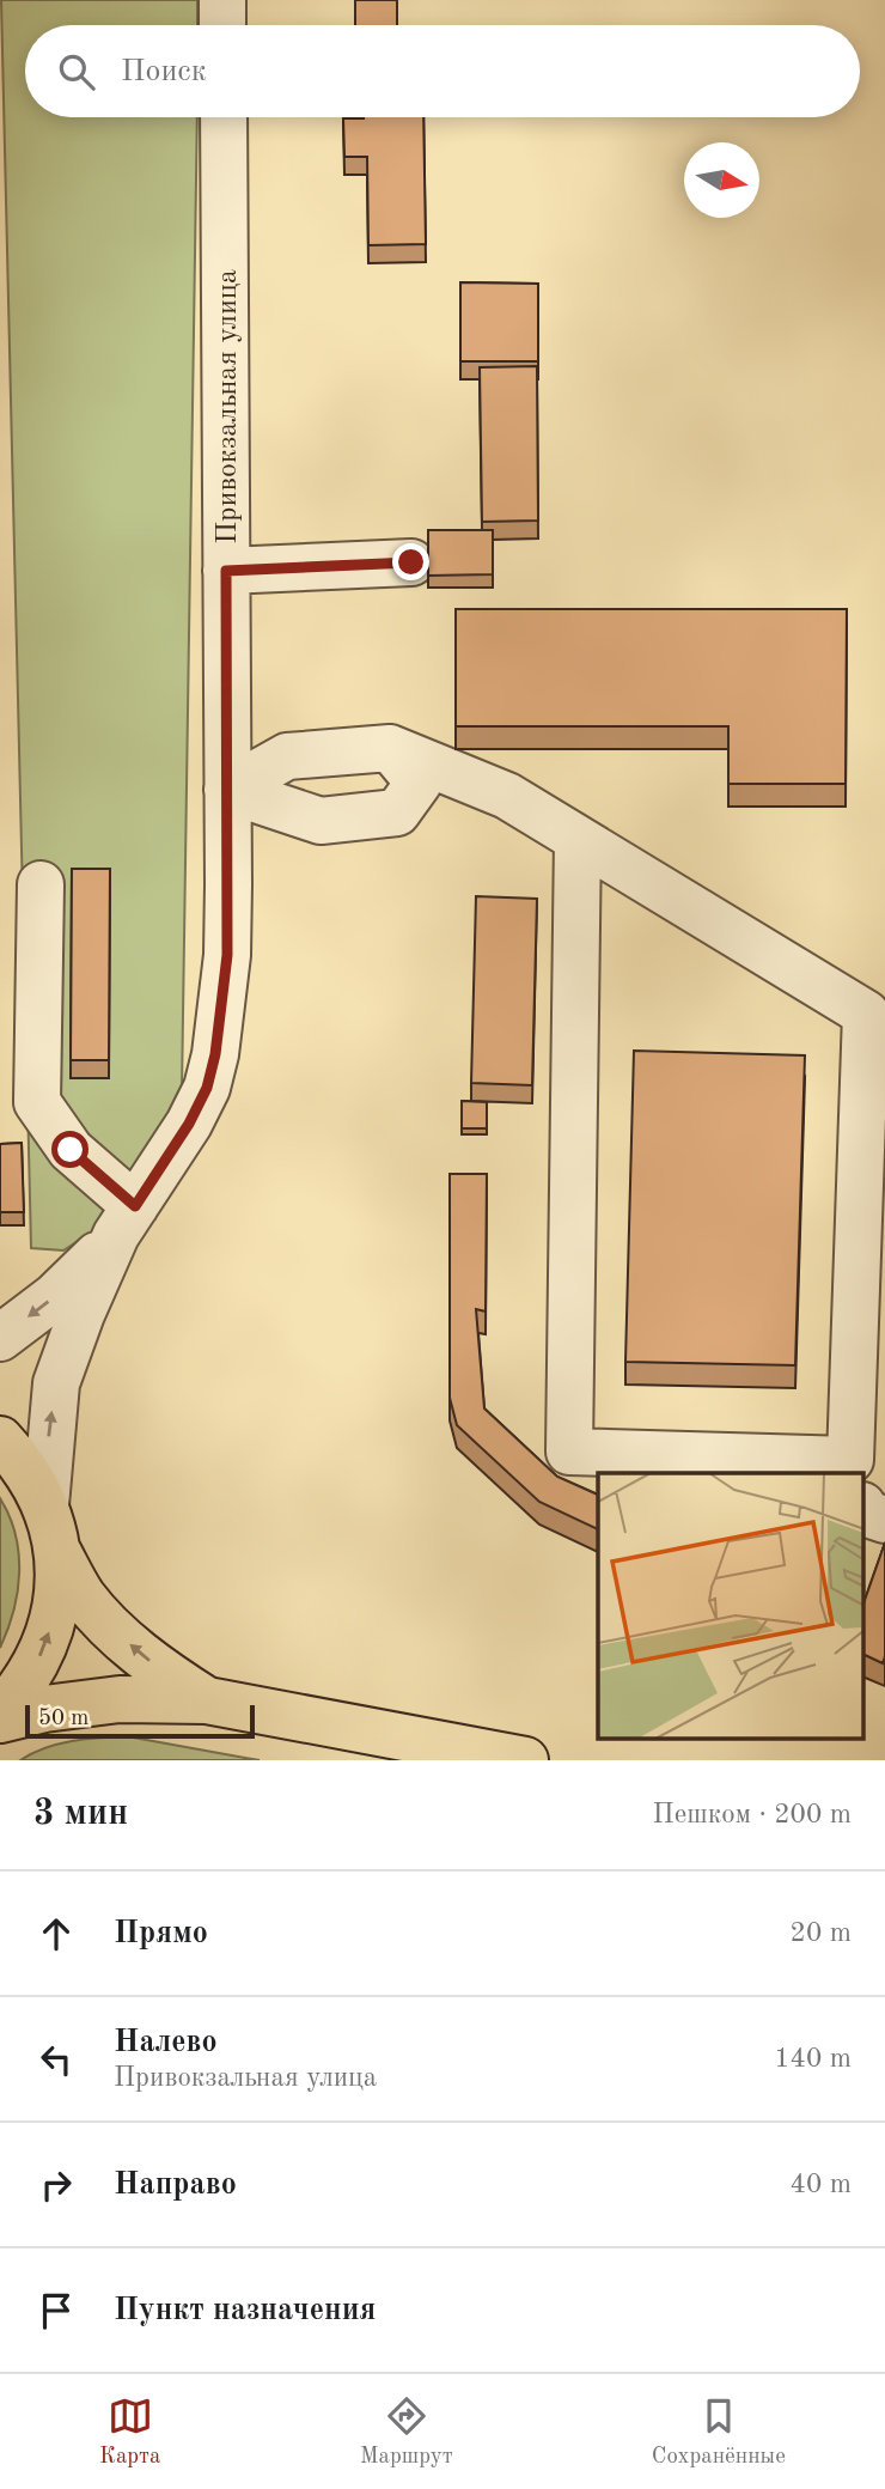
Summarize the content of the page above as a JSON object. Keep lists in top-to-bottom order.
{
  "streets": {
    "street": ["Привокзальная улица"]
  },
  "scale_bar": "50 m",
  "north": "right",
  "page": {
    "search": "Поиск",
    "scale": "50 m",
    "heading": ["3 мин", "Пешком · 200 m"],
    "list": [
      ["Прямо", "20 m"],
      ["Налево", "Привокзальная улица", "140 m"],
      ["Направо", "40 m"],
      "Пункт назначения"
    ],
    "nav": ["Карта", "Маршрут", "Сохранённые"]
  }
}
